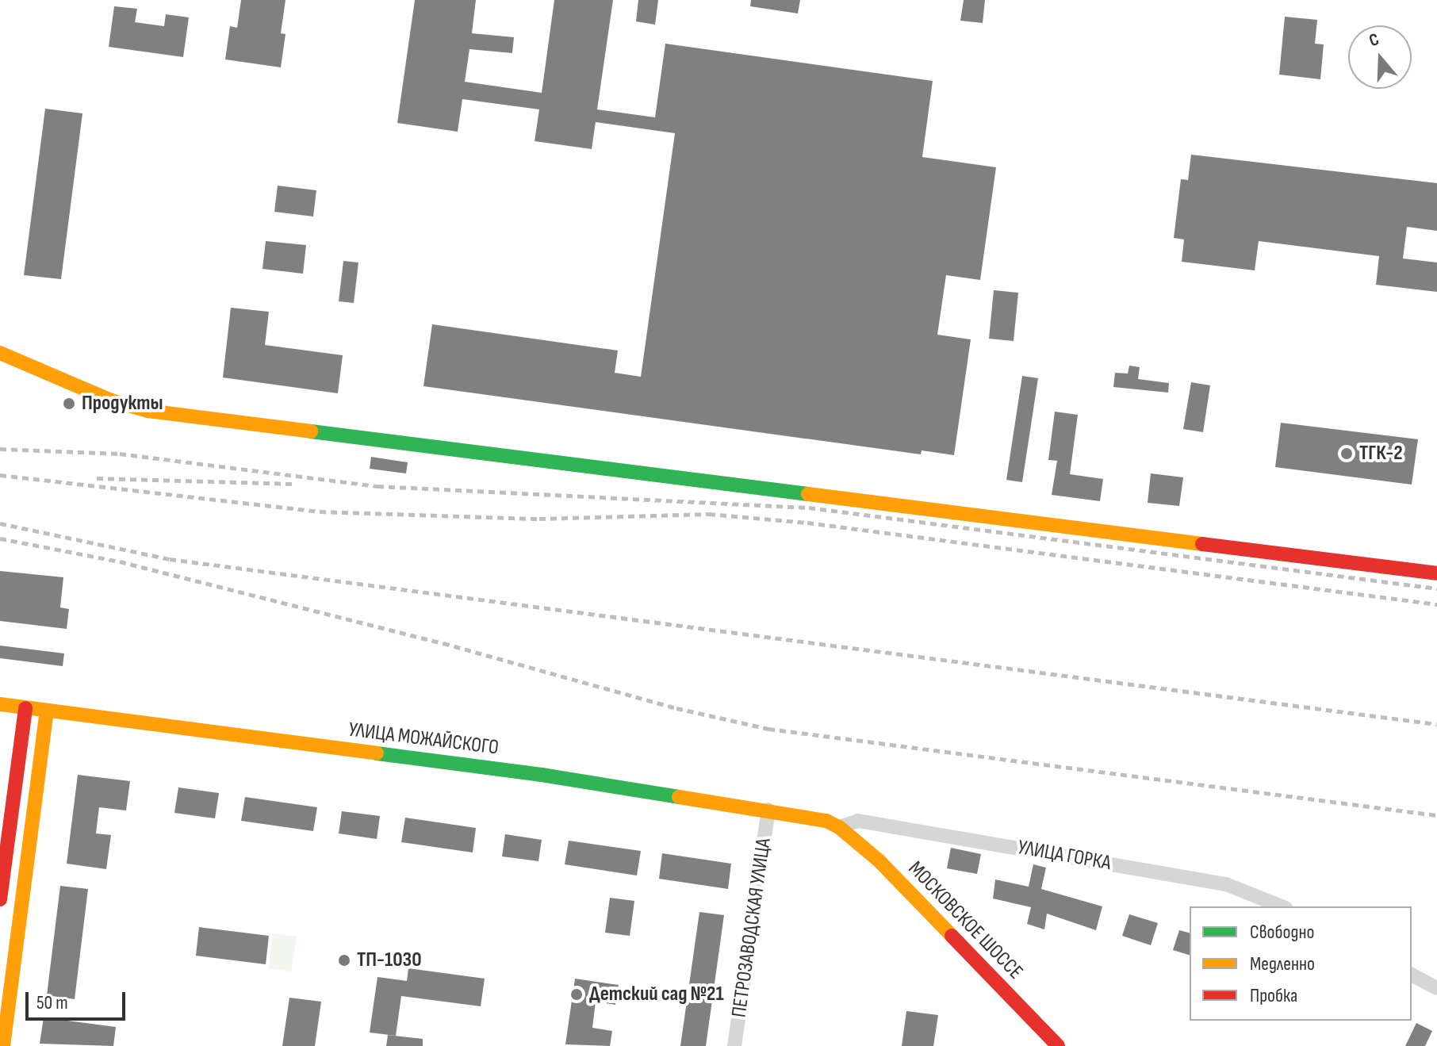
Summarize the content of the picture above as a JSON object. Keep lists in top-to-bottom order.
{
  "streets": {
    "street": [
      "УЛИЦА МОЖАЙСКОГО",
      "УЛИЦА ГОРКА",
      "МОСКОВСКОЕ ШОССЕ",
      "ПЕТРОЗАВОДСКАЯ УЛИЦА"
    ]
  },
  "crossings": [
    ["УЛИЦА МОЖАЙСКОГО", "УЛИЦА ГОРКА"],
    ["УЛИЦА МОЖАЙСКОГО", "МОСКОВСКОЕ ШОССЕ"],
    ["УЛИЦА МОЖАЙСКОГО", "ПЕТРОЗАВОДСКАЯ УЛИЦА"],
    ["УЛИЦА ГОРКА", "МОСКОВСКОЕ ШОССЕ"]
  ],
  "places": [
    "Продукты",
    "ТГК-2",
    "ТП-1030",
    "Детский сад №21"
  ],
  "legend": ["Свободно", "Медленно", "Пробка"],
  "scale_bar": "50 m",
  "north": "top"
}
